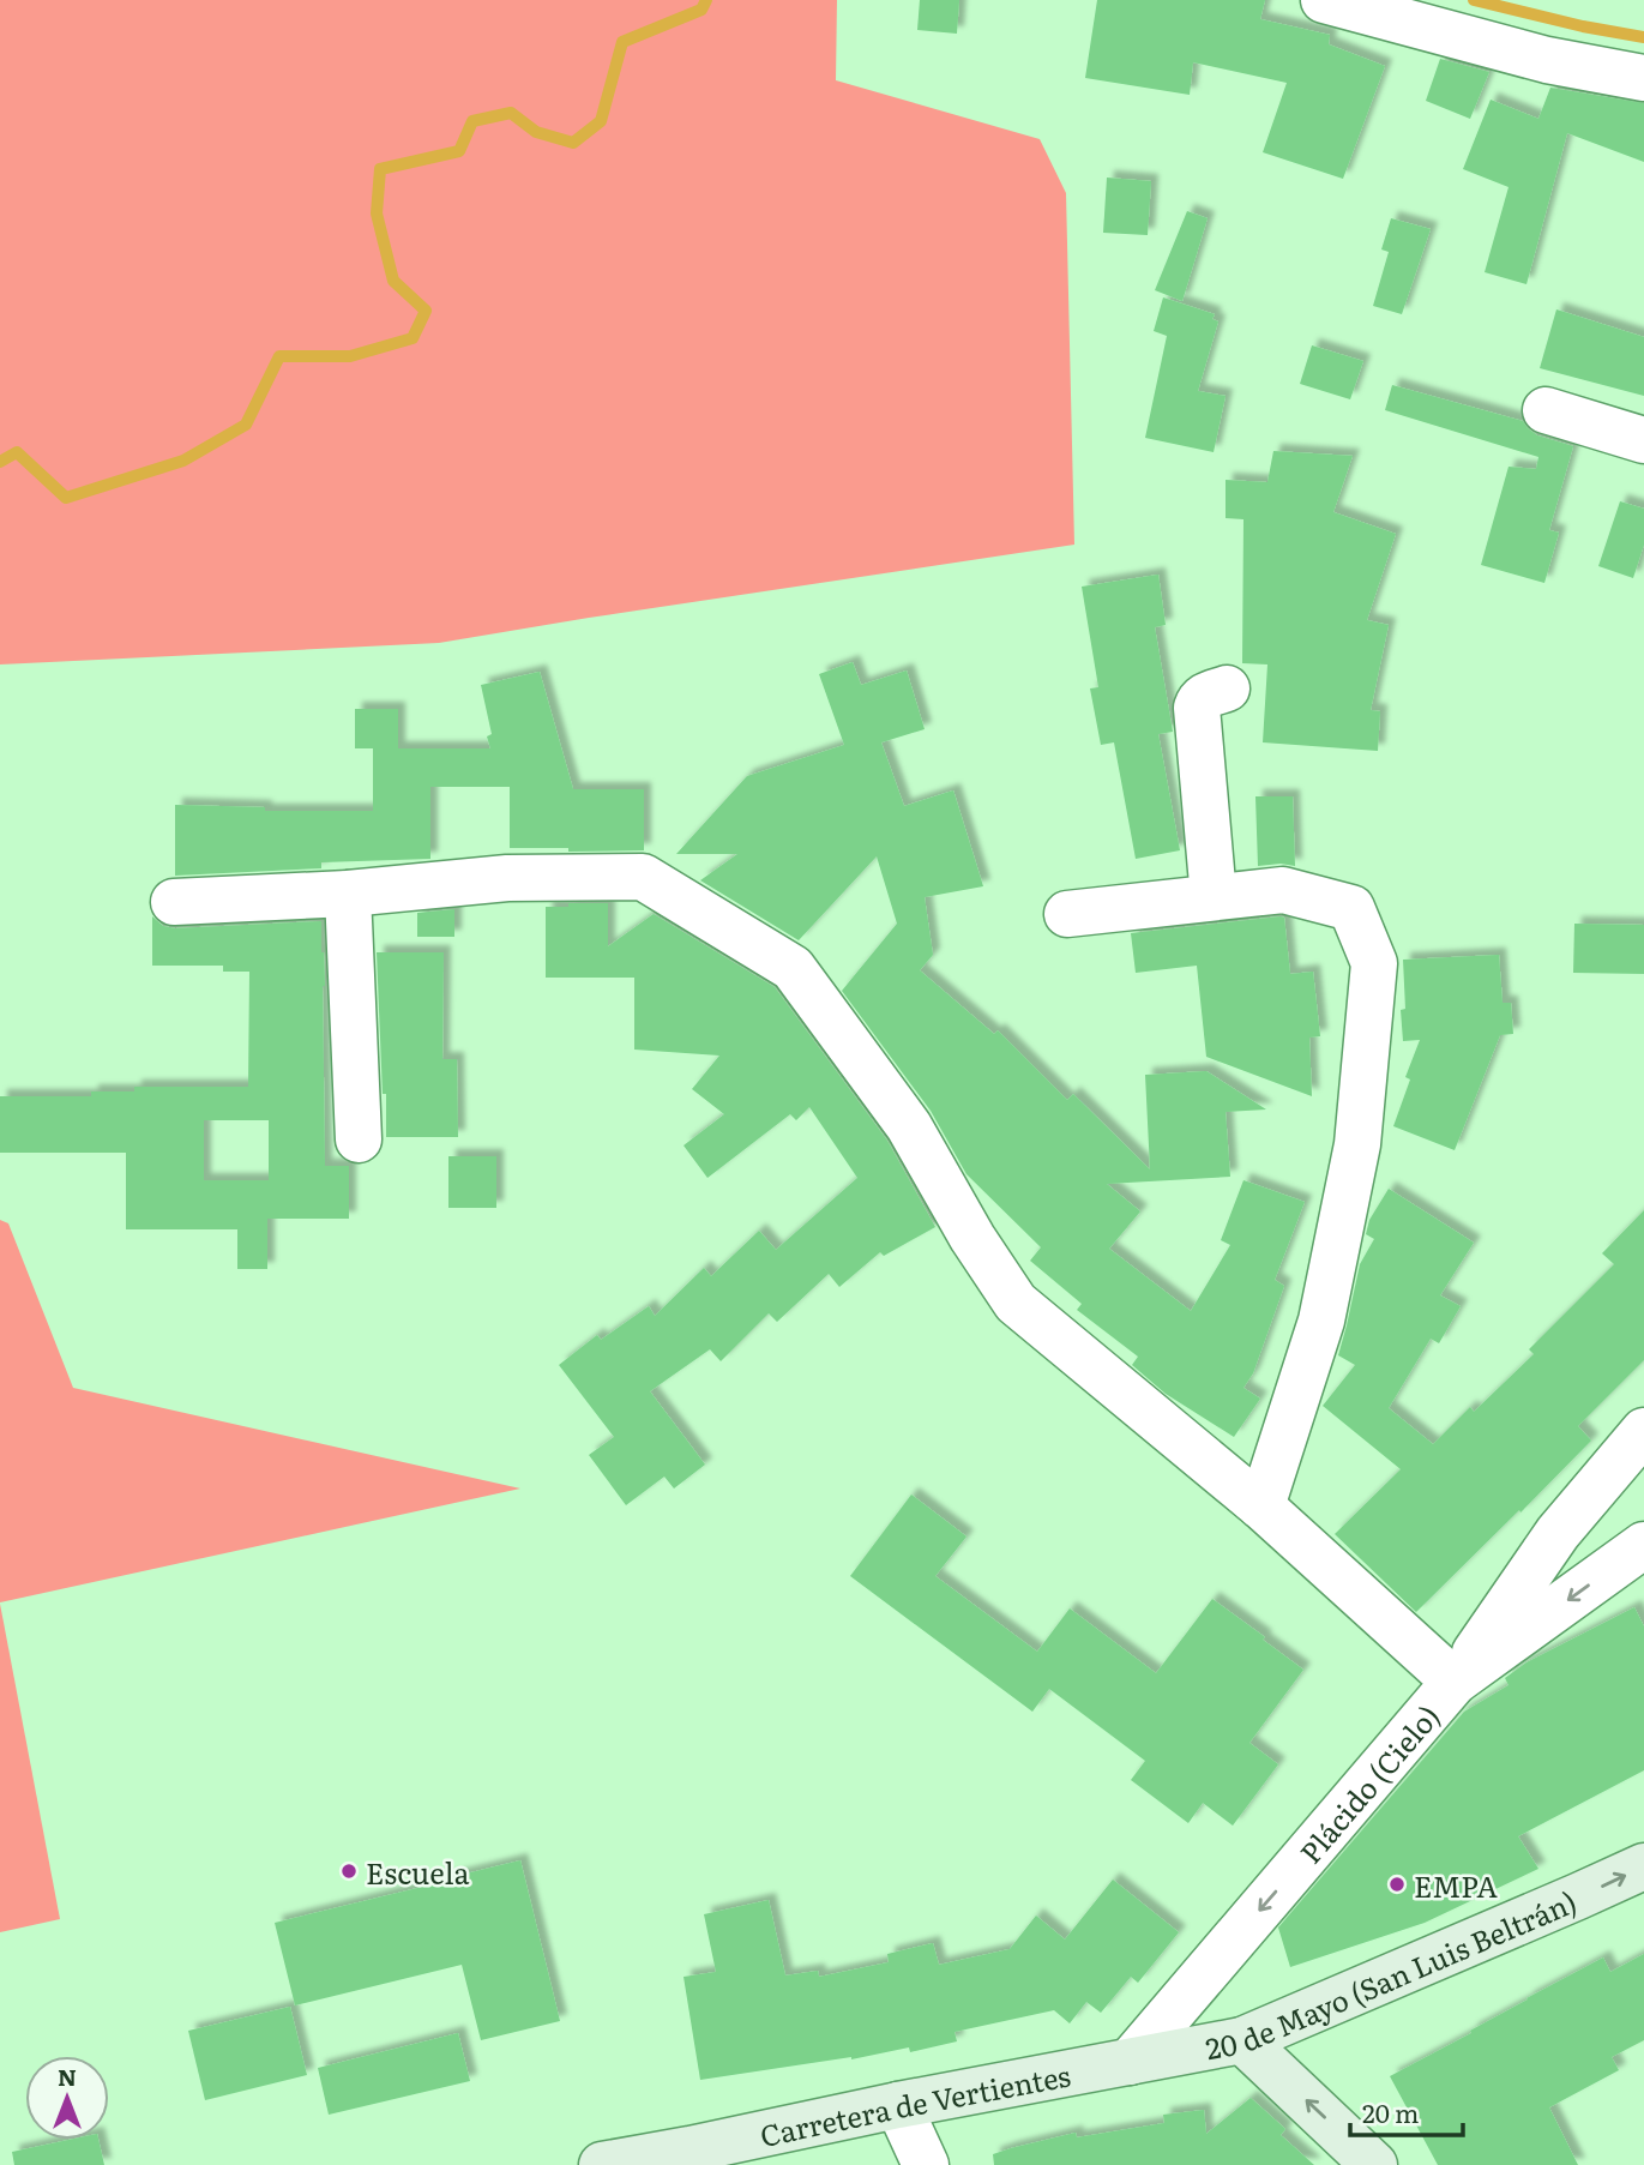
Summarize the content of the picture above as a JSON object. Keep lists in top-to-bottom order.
{
  "streets": {
    "main road": ["20 de Mayo (San Luis Beltrán)", "Carretera de Vertientes"],
    "street": ["Plácido (Cielo)"]
  },
  "crossings": [
    ["Plácido (Cielo)", "20 de Mayo (San Luis Beltrán)"],
    ["Plácido (Cielo)", "Carretera de Vertientes"],
    ["20 de Mayo (San Luis Beltrán)", "Carretera de Vertientes"]
  ],
  "one_way": ["20 de Mayo (San Luis Beltrán)"],
  "places": ["Escuela", "EMPA"],
  "scale_bar": "20 m",
  "north": "top"
}
